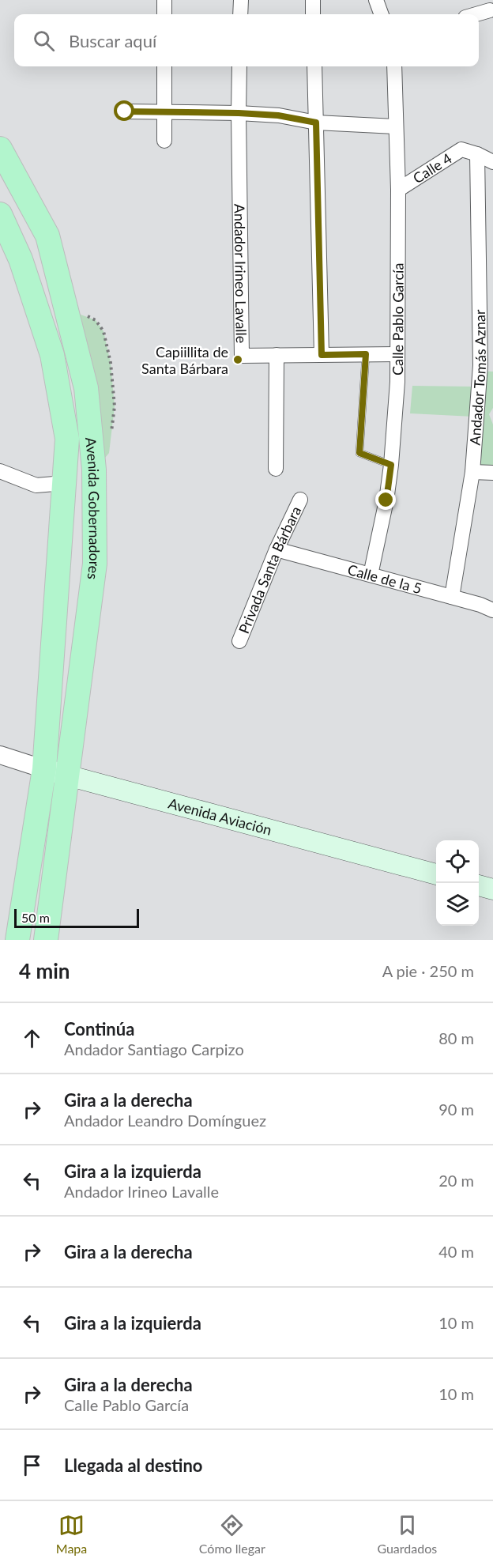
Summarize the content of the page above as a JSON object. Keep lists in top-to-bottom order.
{
  "streets": {
    "main road": ["Avenida Gobernadores", "Avenida Aviación"],
    "street": [
      "Calle 4",
      "Andador Irineo Lavalle",
      "Calle Pablo García",
      "Andador Tomás Aznar",
      "Privada Santa Bárbara",
      "Calle de la 5"
    ]
  },
  "crossings": [
    ["Calle 4", "Calle Pablo García"],
    ["Calle 4", "Andador Tomás Aznar"],
    ["Andador Irineo Lavalle", "Calle Pablo García"],
    ["Calle Pablo García", "Calle de la 5"],
    ["Andador Tomás Aznar", "Calle de la 5"],
    ["Avenida Gobernadores", "Avenida Aviación"],
    ["Privada Santa Bárbara", "Calle de la 5"]
  ],
  "places": ["Capiillita de Santa Bárbara"],
  "scale_bar": "50 m",
  "page": {
    "search": "Buscar aquí",
    "scale": "50 m",
    "heading": ["4 min", "A pie · 250 m"],
    "list": [
      ["Continúa", "Andador Santiago Carpizo", "80 m"],
      ["Gira a la derecha", "Andador Leandro Domínguez", "90 m"],
      ["Gira a la izquierda", "Andador Irineo Lavalle", "20 m"],
      ["Gira a la derecha", "40 m"],
      ["Gira a la izquierda", "10 m"],
      ["Gira a la derecha", "Calle Pablo García", "10 m"],
      "Llegada al destino"
    ],
    "nav": ["Mapa", "Cómo llegar", "Guardados"]
  }
}
